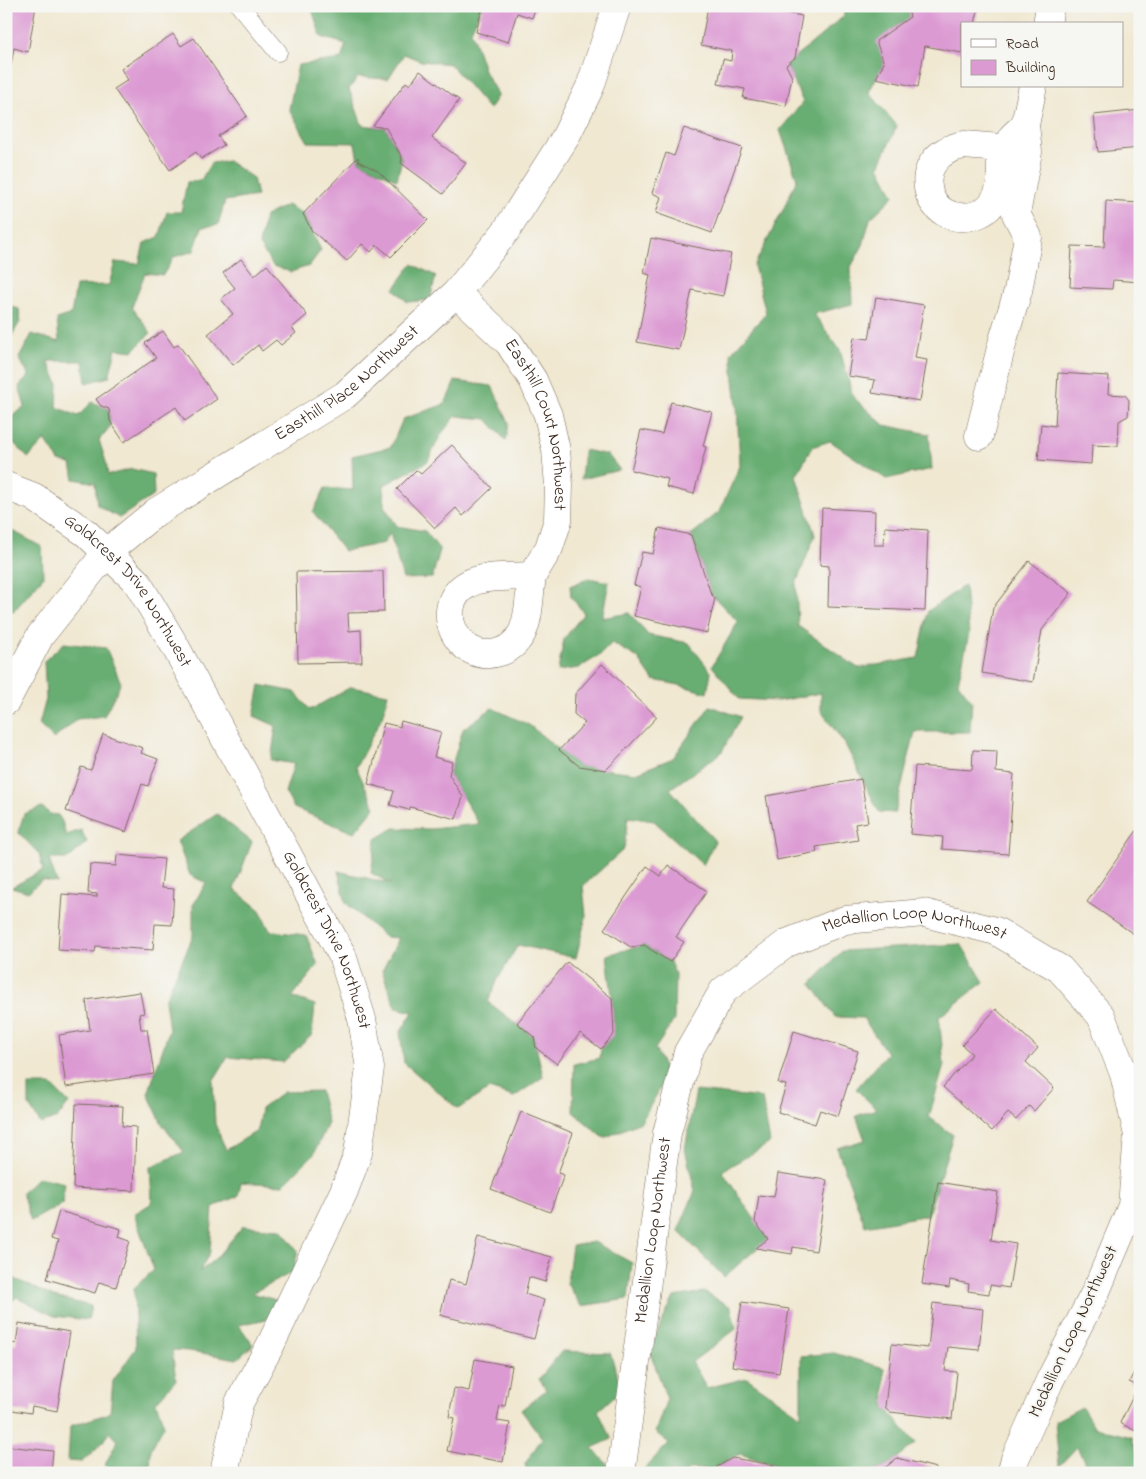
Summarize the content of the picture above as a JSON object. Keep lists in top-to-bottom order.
{
  "streets": {
    "street": [
      "Easthill Place Northwest",
      "Easthill Court Northwest",
      "Goldcrest Drive Northwest",
      "Medallion Loop Northwest"
    ]
  },
  "crossings": [
    ["Easthill Place Northwest", "Easthill Court Northwest"],
    ["Easthill Place Northwest", "Goldcrest Drive Northwest"]
  ],
  "legend": ["Road", "Building"]
}
